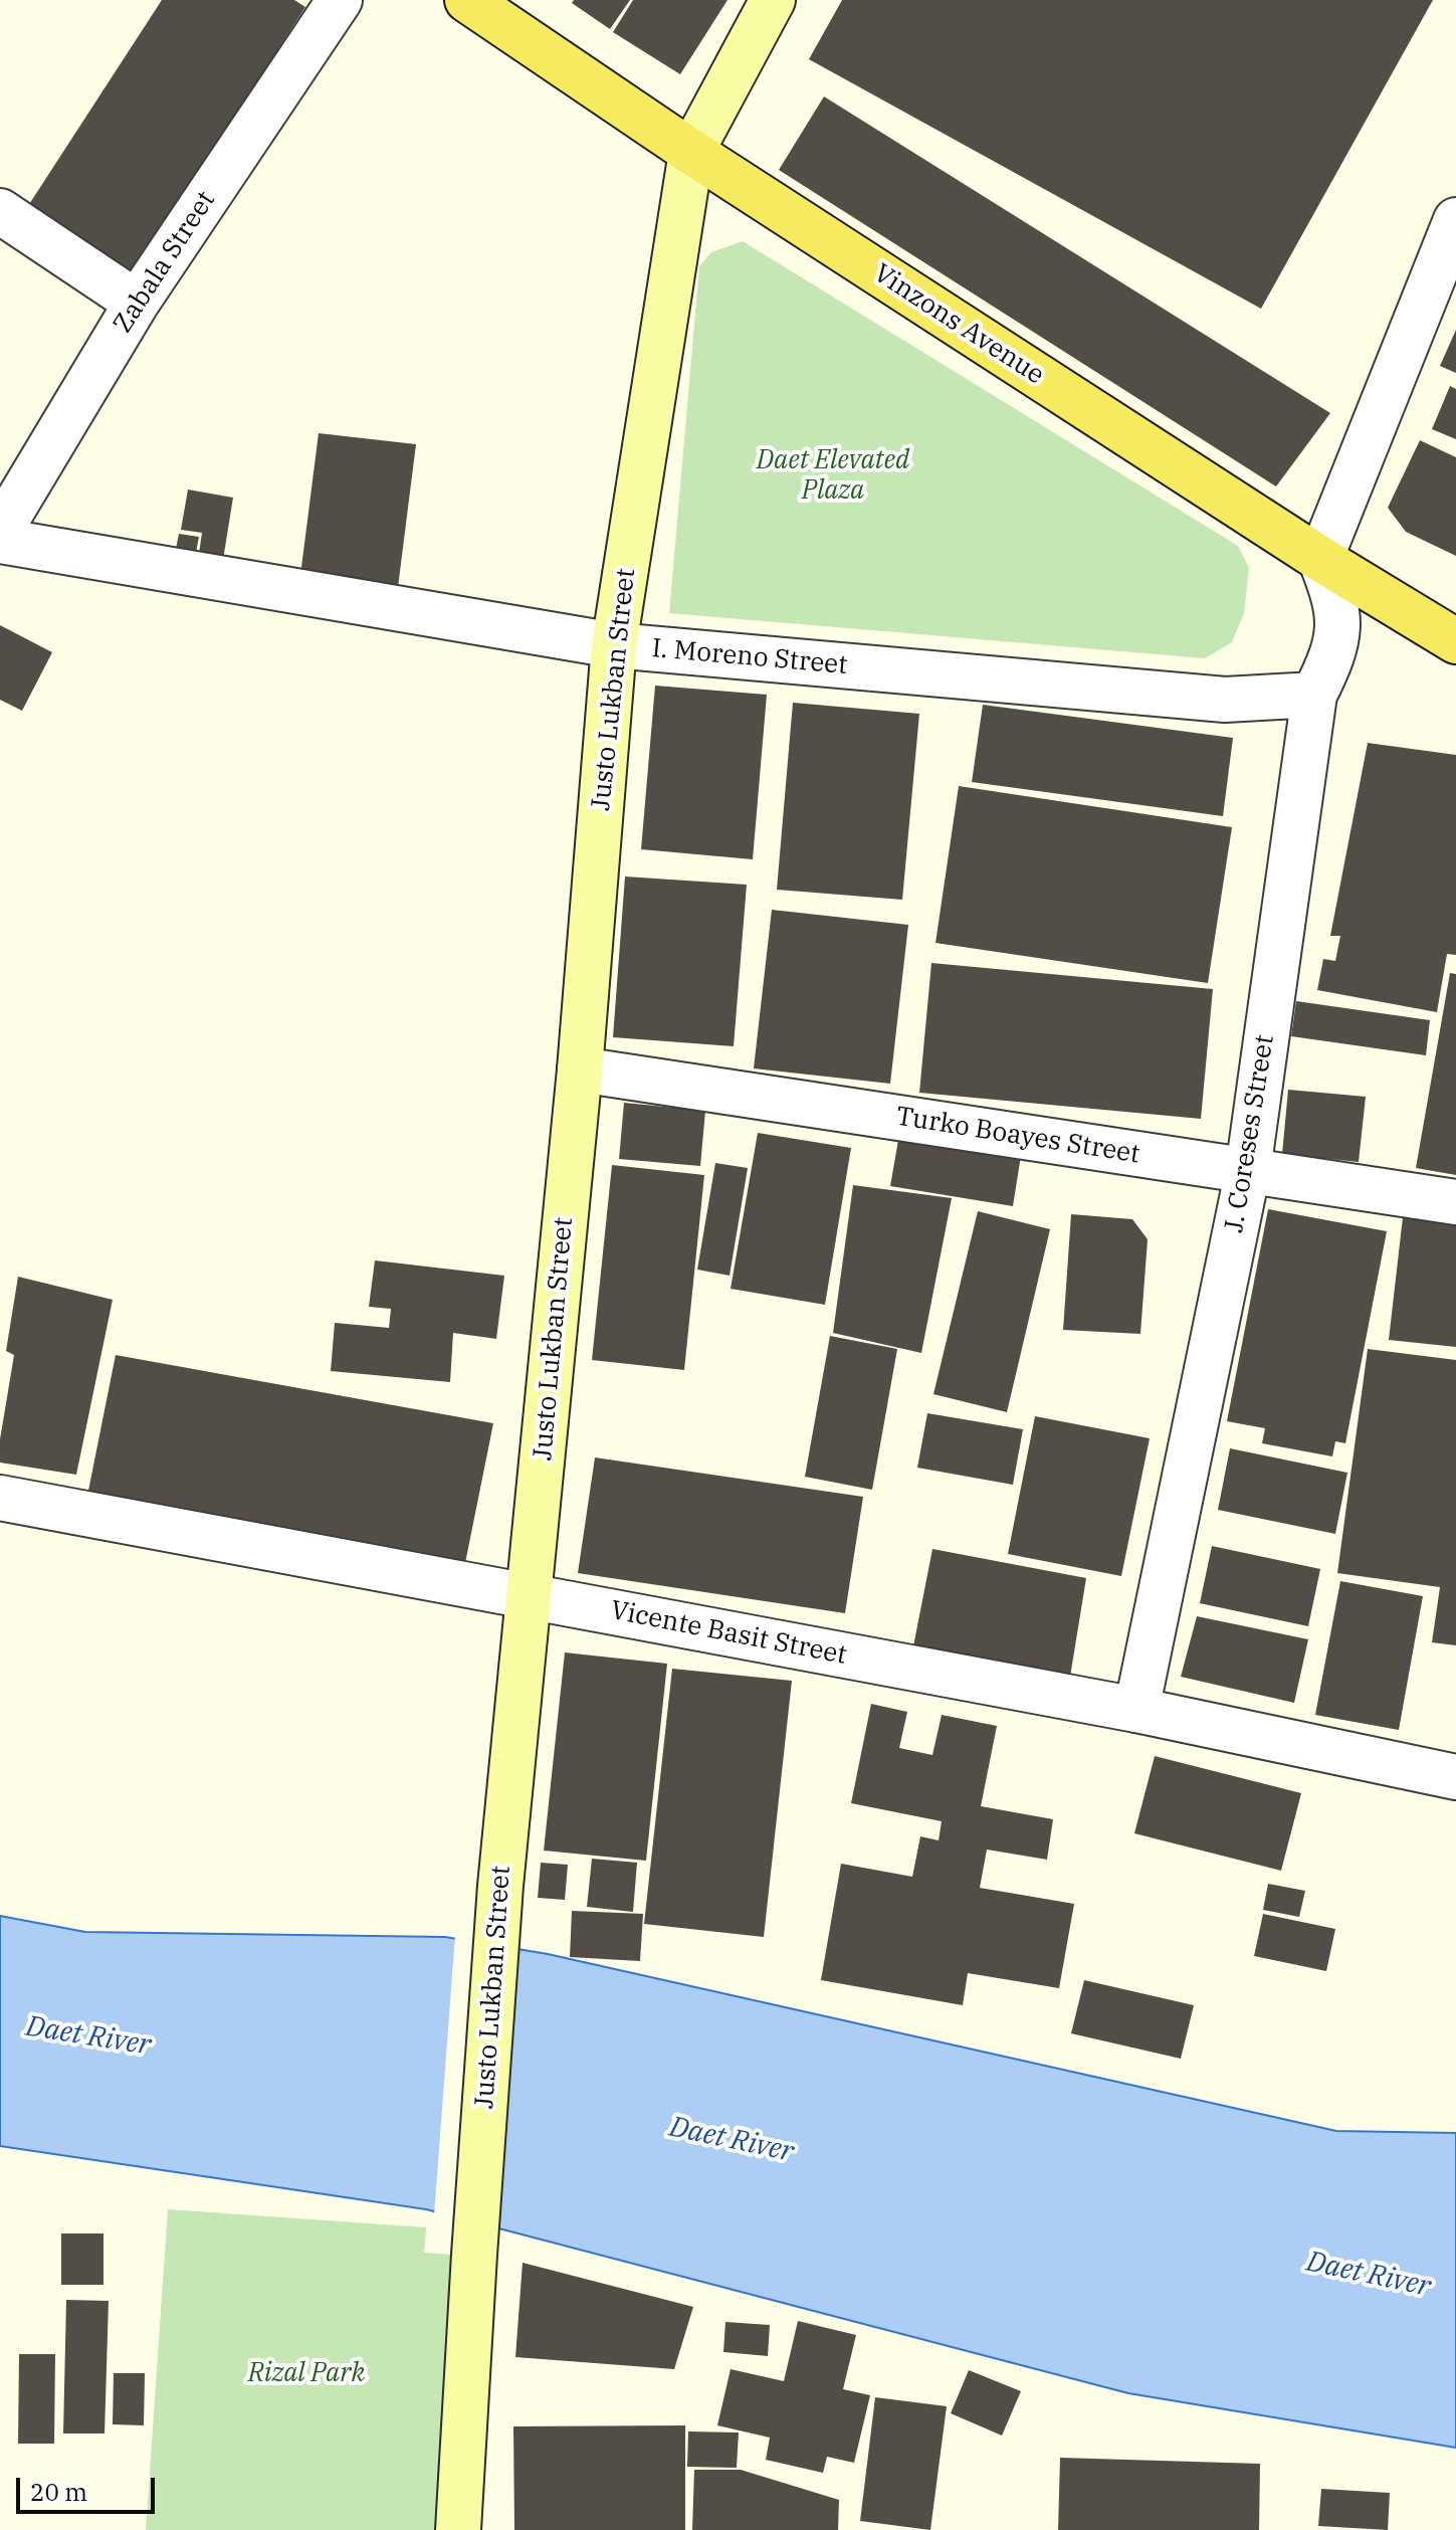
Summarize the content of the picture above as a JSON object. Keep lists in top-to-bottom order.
{
  "streets": {
    "main road": ["Vinzons Avenue", "Justo Lukban Street"],
    "street": [
      "Zabala Street",
      "I. Moreno Street",
      "J. Coreses Street",
      "Turko Boayes Street",
      "Vicente Basit Street"
    ]
  },
  "crossings": [
    ["Vinzons Avenue", "Justo Lukban Street"],
    ["Vinzons Avenue", "J. Coreses Street"],
    ["I. Moreno Street", "Justo Lukban Street"],
    ["I. Moreno Street", "J. Coreses Street"],
    ["Justo Lukban Street", "Turko Boayes Street"],
    ["Justo Lukban Street", "Vicente Basit Street"],
    ["J. Coreses Street", "Turko Boayes Street"],
    ["J. Coreses Street", "Vicente Basit Street"]
  ],
  "water": ["Daet River"],
  "parks": ["Daet Elevated Plaza", "Rizal Park"],
  "scale_bar": "20 m"
}
